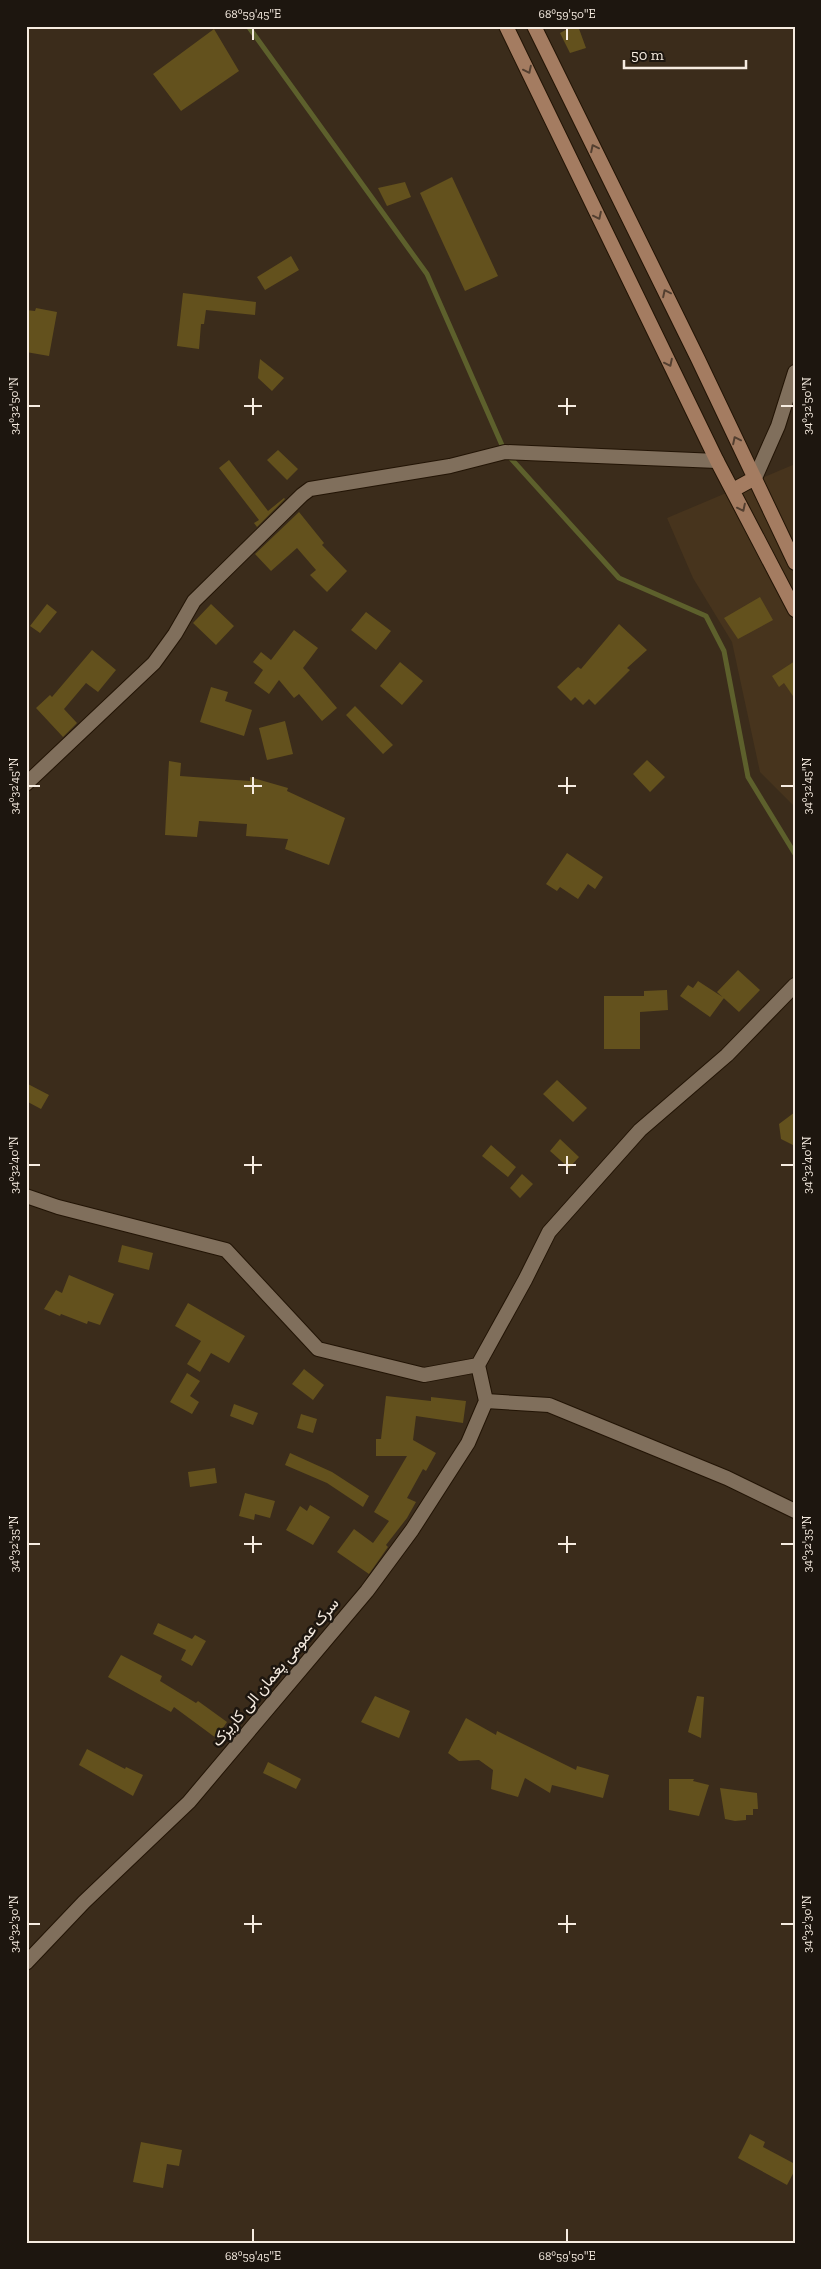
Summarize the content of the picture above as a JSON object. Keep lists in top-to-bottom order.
{
  "streets": {
    "street": ["سرک عمومی پغمان الی کاریزک"]
  },
  "scale_bar": "50 m",
  "coordinates": [
    "68°59'45\"E",
    "68°59'50\"E",
    "34°32'50\"N",
    "34°32'45\"N",
    "34°32'40\"N",
    "34°32'35\"N",
    "34°32'30\"N"
  ]
}
